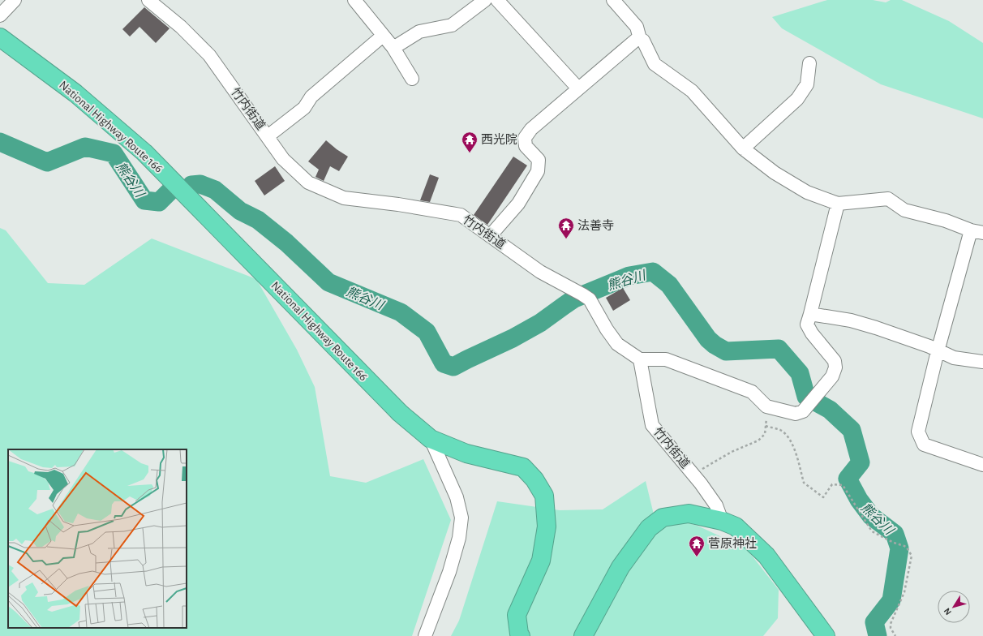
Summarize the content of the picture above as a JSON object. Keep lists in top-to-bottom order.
{
  "streets": {
    "highway": ["National Highway Route 166"],
    "street": ["竹内街道"]
  },
  "water": ["熊谷川"],
  "places": {
    "temple": ["西光院", "法善寺", "菅原神社"]
  },
  "north": "bottom left"
}
